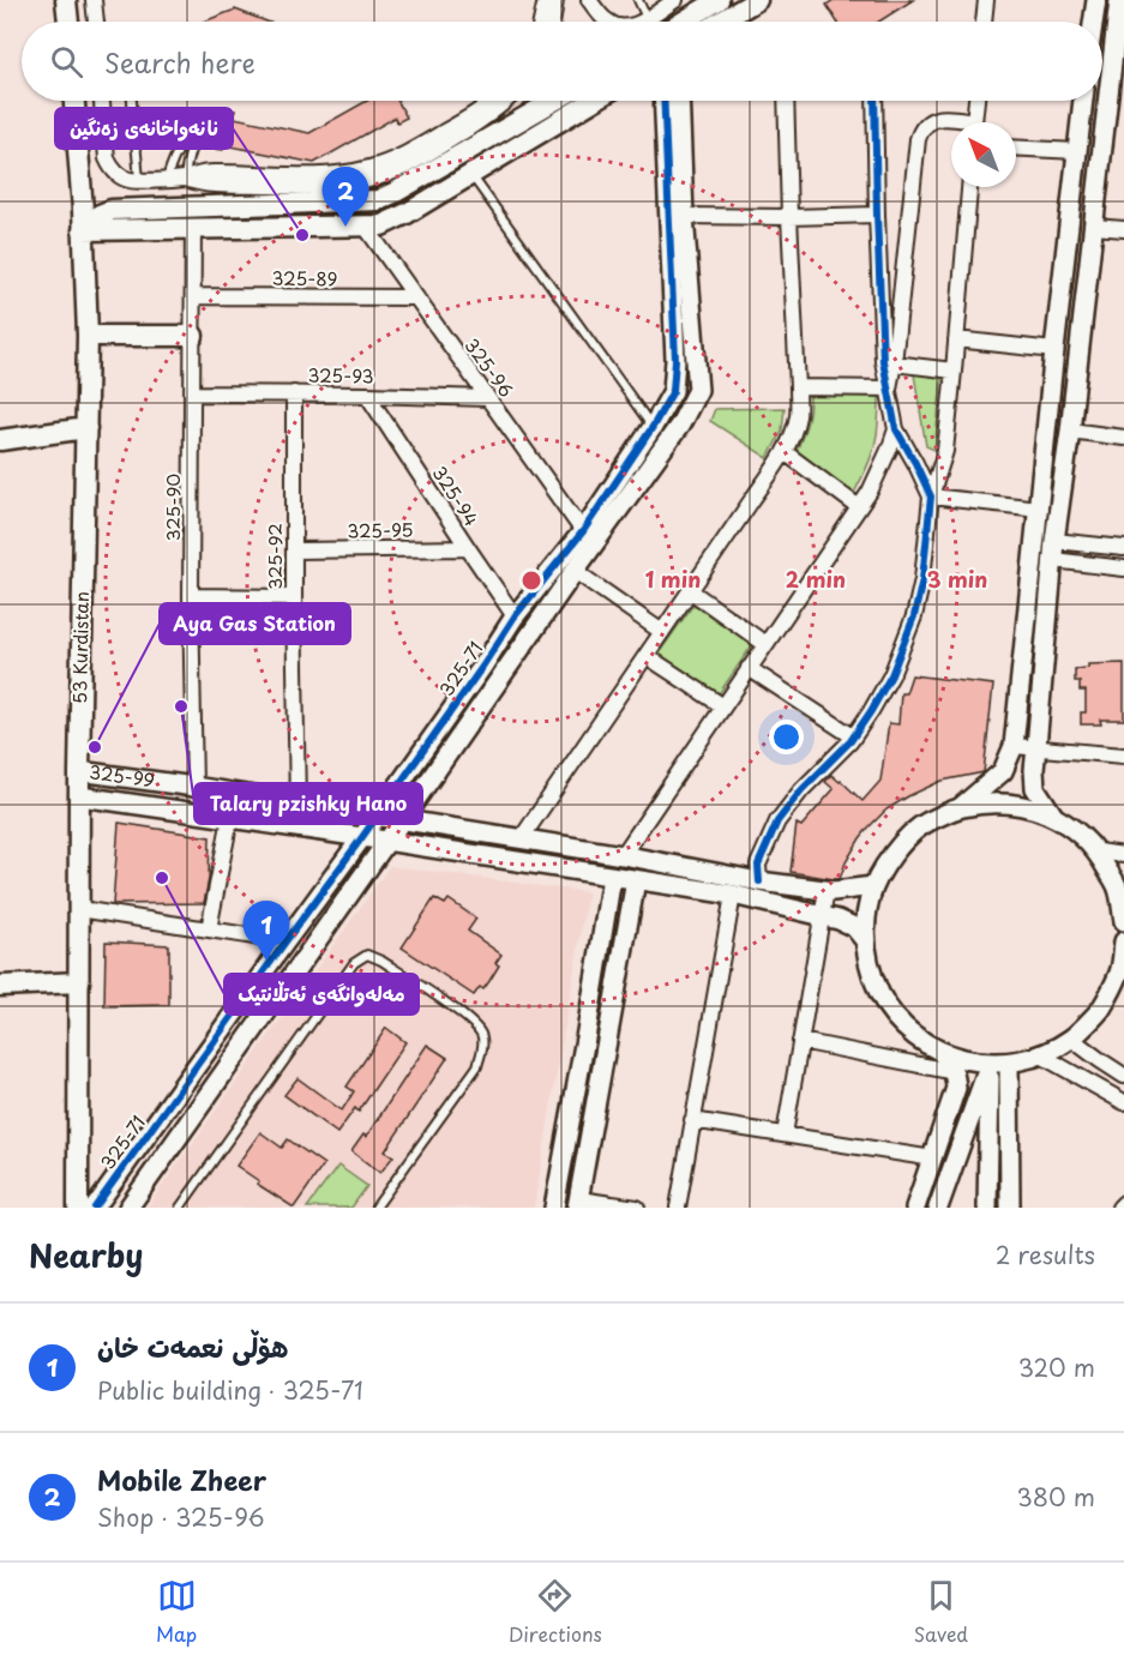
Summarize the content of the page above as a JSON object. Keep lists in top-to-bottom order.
{
  "streets": {
    "main road": ["53 Kurdistan"],
    "street": [
      "325-89",
      "325-96",
      "325-93",
      "325-94",
      "325-90",
      "325-95",
      "325-92",
      "325-71",
      "325-99"
    ]
  },
  "crossings": [
    ["325-89", "325-96"],
    ["325-89", "325-90"],
    ["325-96", "325-93"],
    ["325-96", "325-71"],
    ["325-93", "325-94"],
    ["325-93", "325-90"],
    ["325-93", "325-92"],
    ["325-94", "325-95"],
    ["325-94", "325-71"],
    ["325-90", "325-99"],
    ["325-95", "325-92"],
    ["325-92", "325-99"],
    ["53 Kurdistan", "325-99"],
    ["325-71", "325-99"]
  ],
  "places": [
    "نانەواخانەی زەنگین",
    "Talary pzishky Hano",
    "Aya Gas Station",
    "مەلەوانگەی ئەتڵانتیک"
  ],
  "north": "top left",
  "page": {
    "search": "Search here",
    "pins": ["2", "1"],
    "heading": ["Nearby", "2 results"],
    "list": [
      {
        "mark": "1",
        "name": "هۆڵی نعمەت خان",
        "note": "Public building · 325-71",
        "value": "320 m"
      },
      {
        "mark": "2",
        "name": "Mobile Zheer",
        "note": "Shop · 325-96",
        "value": "380 m"
      }
    ],
    "nav": ["Map", "Directions", "Saved"]
  },
  "rings": ["1 min", "2 min", "3 min"]
}
